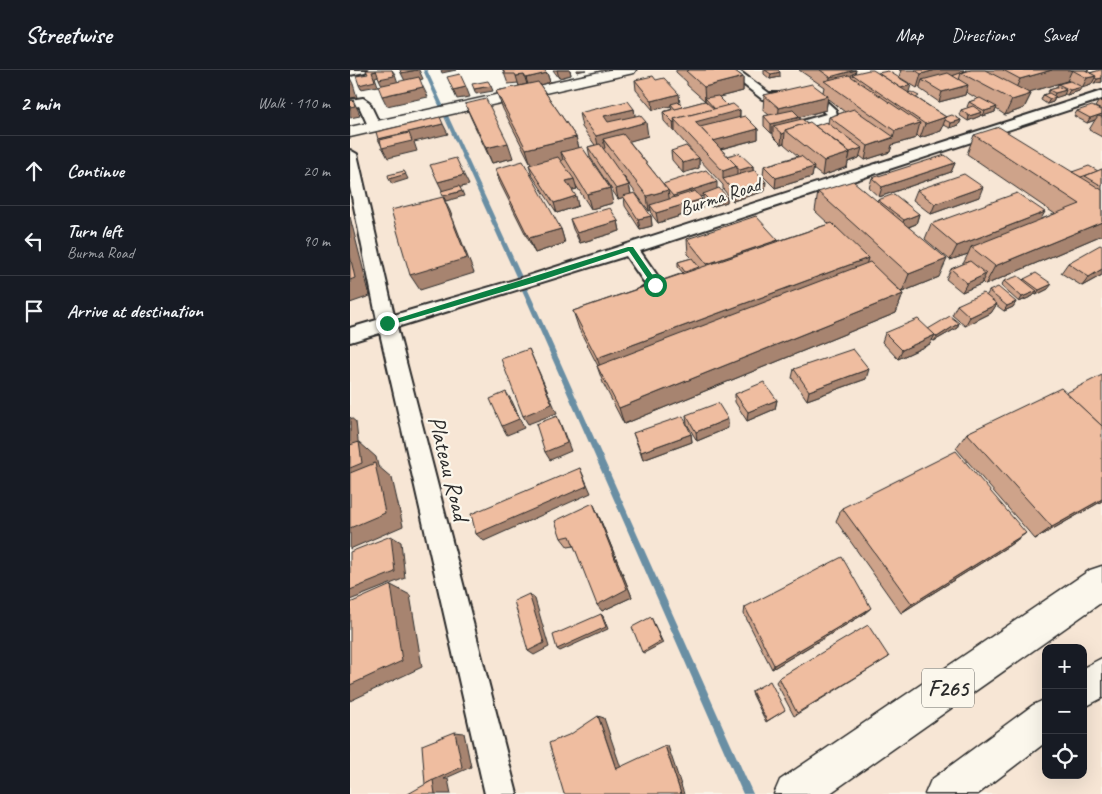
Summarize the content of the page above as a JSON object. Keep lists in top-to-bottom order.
{
  "streets": {
    "main road": ["F265"],
    "street": ["Burma Road", "Plateau Road"]
  },
  "crossings": [
    ["Burma Road", "Plateau Road"]
  ],
  "page": {
    "header": "Streetwise",
    "nav": ["Map", "Directions", "Saved"],
    "heading": ["2 min", "Walk · 110 m"],
    "list": [
      ["Continue", "20 m"],
      ["Turn left", "Burma Road", "90 m"],
      "Arrive at destination"
    ],
    "map_buttons": ["+", "−"]
  }
}
